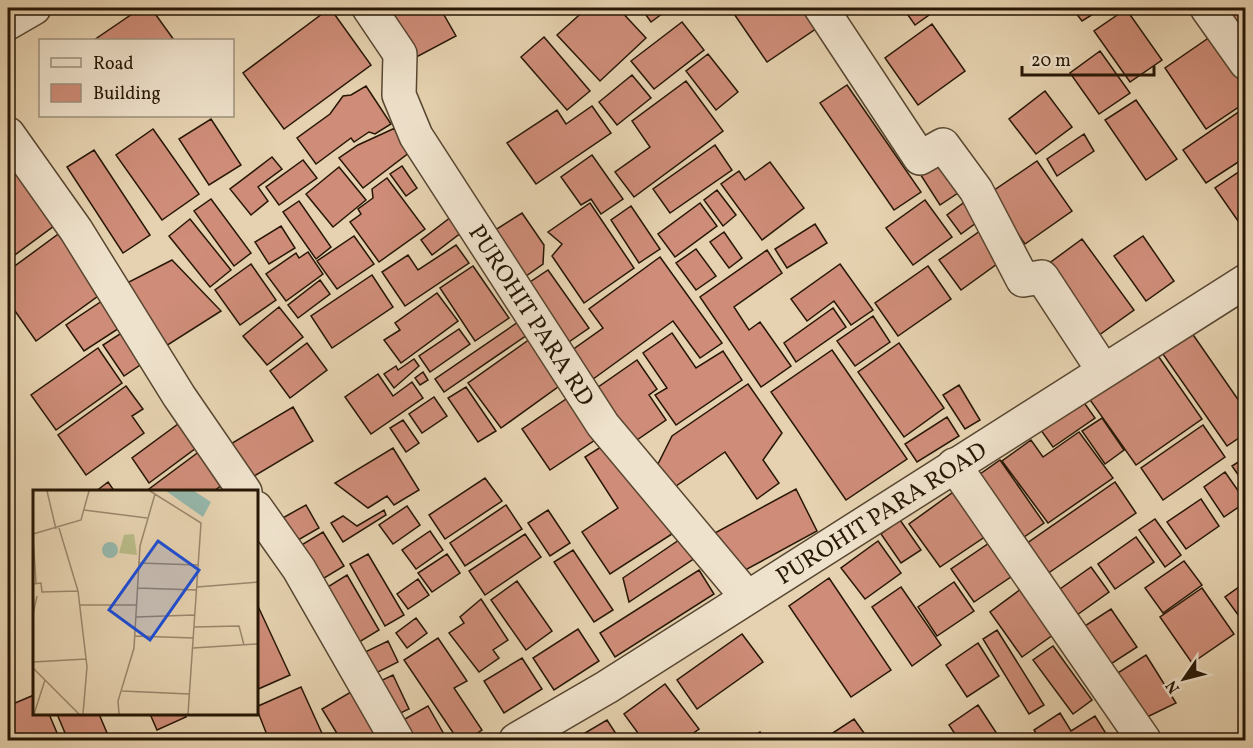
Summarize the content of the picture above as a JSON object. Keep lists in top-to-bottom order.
{
  "streets": {
    "street": ["PUROHIT PARA RD", "PUROHIT PARA ROAD"]
  },
  "crossings": [
    ["PUROHIT PARA RD", "PUROHIT PARA ROAD"]
  ],
  "legend": ["Road", "Building"],
  "scale_bar": "20 m",
  "north": "bottom left"
}
